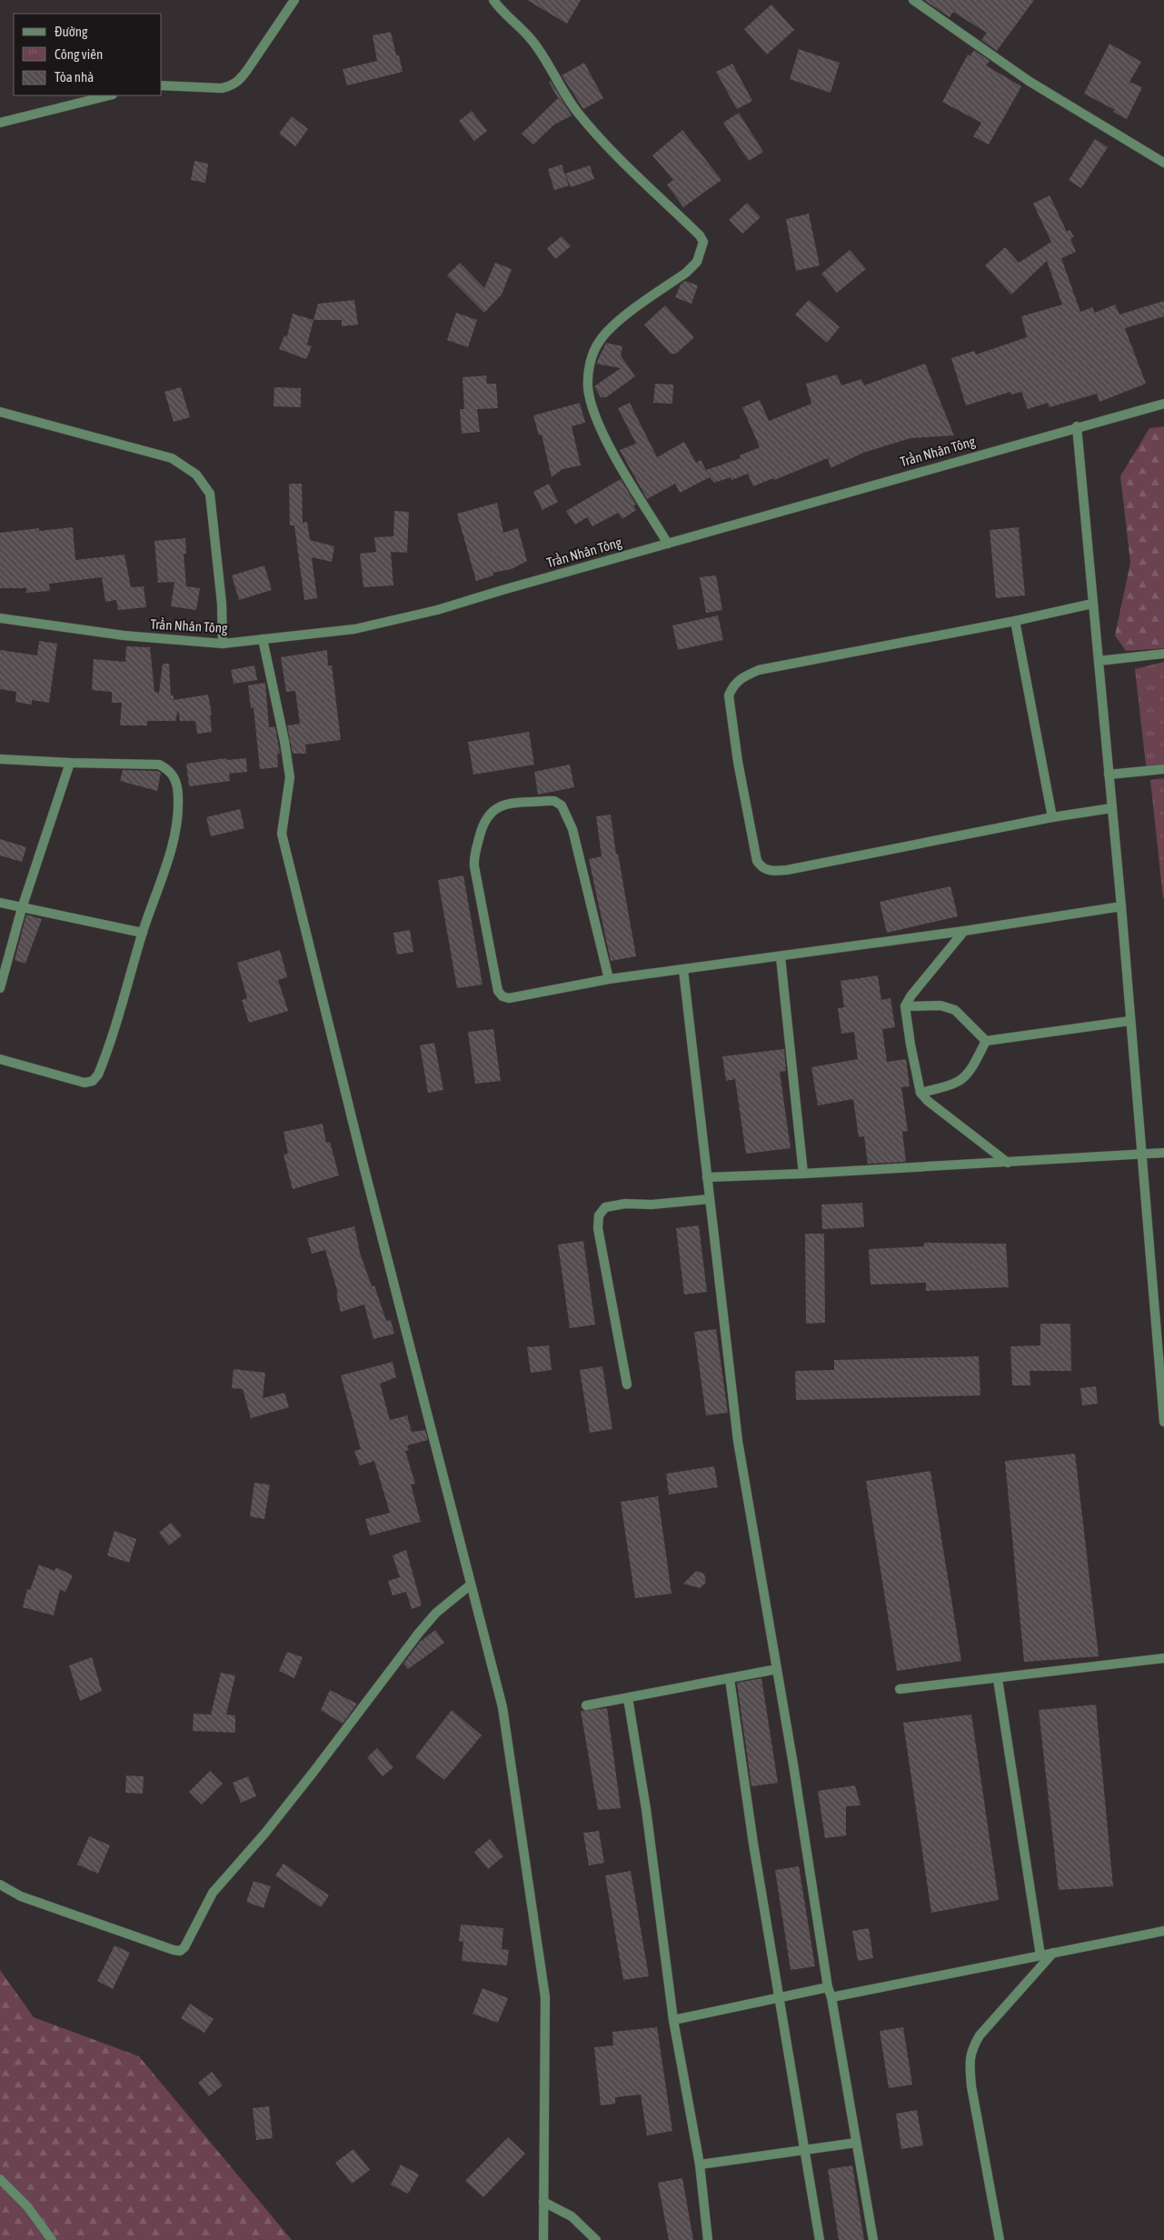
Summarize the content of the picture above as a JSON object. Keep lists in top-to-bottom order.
{
  "streets": {
    "street": ["Trần Nhân Tông"]
  },
  "legend": ["Đường", "Công viên", "Tòa nhà"]
}
